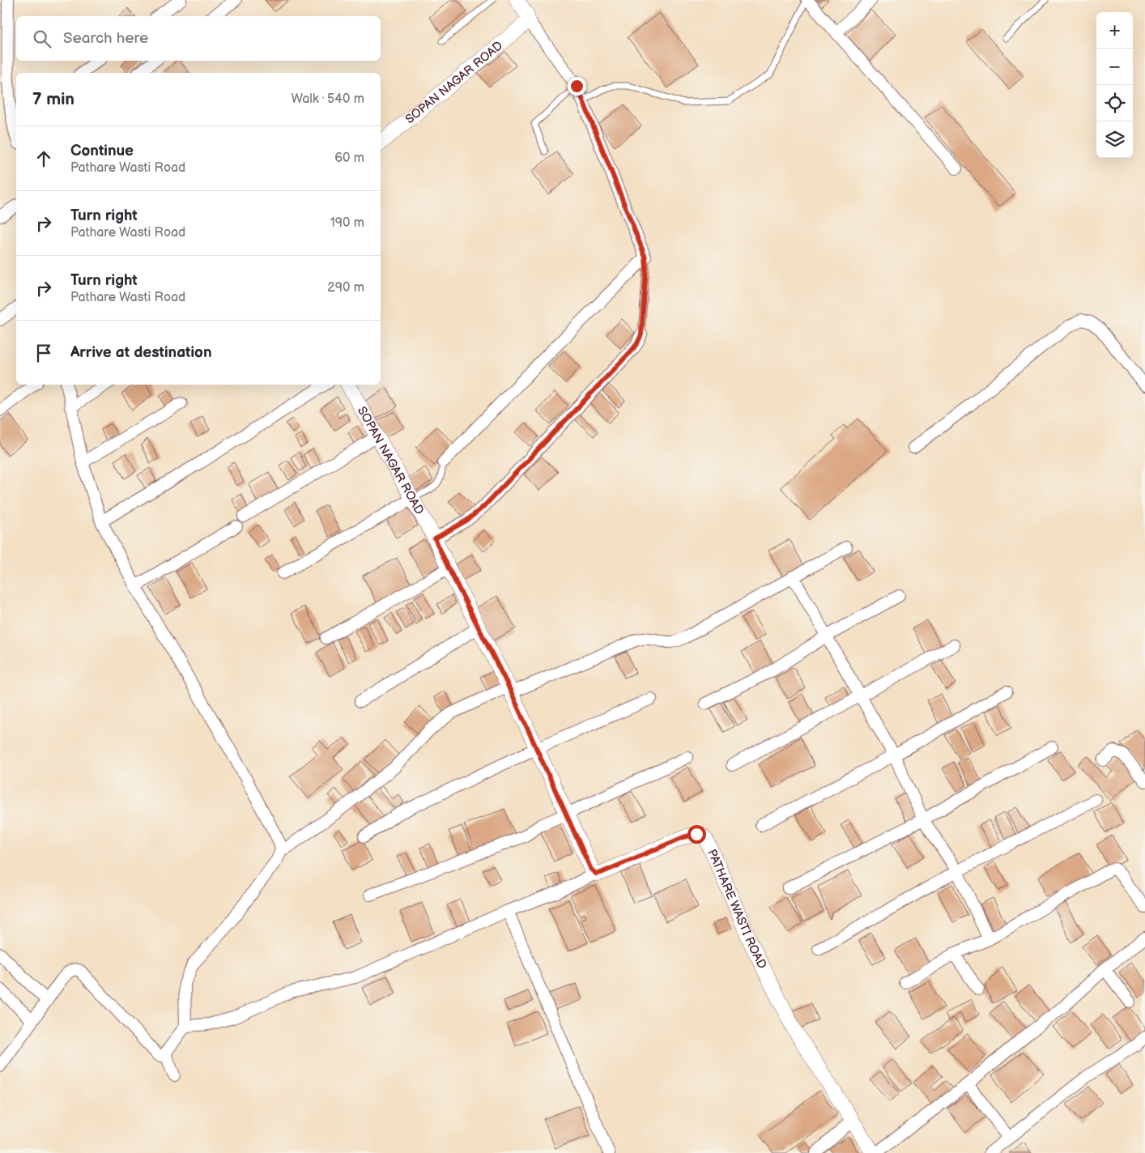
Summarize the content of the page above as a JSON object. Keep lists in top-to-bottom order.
{
  "streets": {
    "street": ["SOPAN NAGAR ROAD", "PATHARE WASTI ROAD"]
  },
  "page": {
    "map_buttons": ["+", "−"],
    "search": "Search here",
    "heading": ["7 min", "Walk · 540 m"],
    "list": [
      ["Continue", "Pathare Wasti Road", "60 m"],
      ["Turn right", "Pathare Wasti Road", "190 m"],
      ["Turn right", "Pathare Wasti Road", "290 m"],
      "Arrive at destination"
    ]
  }
}
